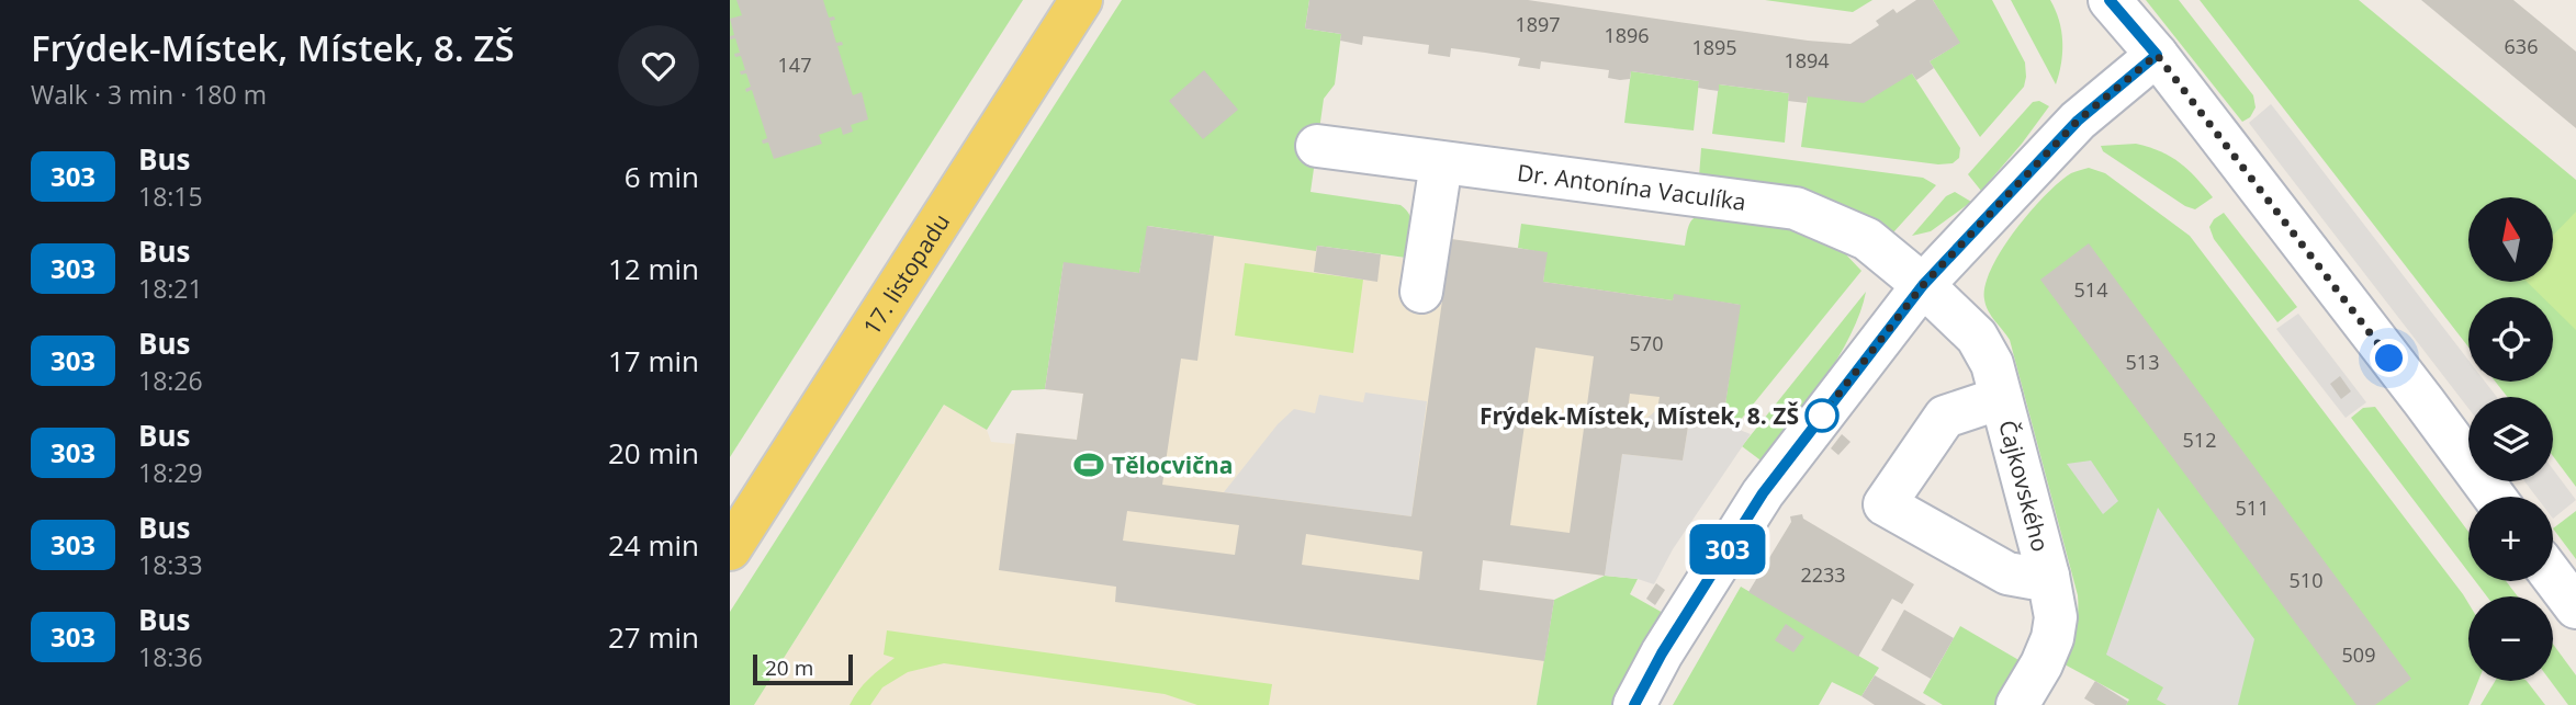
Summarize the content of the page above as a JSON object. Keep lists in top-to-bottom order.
{
  "streets": {
    "main road": ["17. listopadu"],
    "street": ["Dr. Antonína Vaculíka", "Čajkovského"]
  },
  "crossings": [
    ["Dr. Antonína Vaculíka", "Čajkovského"]
  ],
  "places": {
    "other": ["Frýdek-Místek, Místek, 8. ZŠ"],
    "sports": ["Tělocvična"]
  },
  "lines": ["bus line 303"],
  "house_numbers": [
    "1897",
    "1896",
    "636",
    "1895",
    "1894",
    "147",
    "514",
    "570",
    "513",
    "512",
    "511",
    "2233",
    "510",
    "509"
  ],
  "scale_bar": "20 m",
  "north": "top",
  "page": {
    "heading": ["Frýdek-Místek, Místek, 8. ZŠ", "Walk · 3 min · 180 m"],
    "on_map": "303",
    "list": [
      {
        "mark": "303",
        "name": "Bus",
        "note": "18:15",
        "value": "6 min"
      },
      {
        "mark": "303",
        "name": "Bus",
        "note": "18:21",
        "value": "12 min"
      },
      {
        "mark": "303",
        "name": "Bus",
        "note": "18:26",
        "value": "17 min"
      },
      {
        "mark": "303",
        "name": "Bus",
        "note": "18:29",
        "value": "20 min"
      },
      {
        "mark": "303",
        "name": "Bus",
        "note": "18:33",
        "value": "24 min"
      },
      {
        "mark": "303",
        "name": "Bus",
        "note": "18:36",
        "value": "27 min"
      }
    ],
    "map_buttons": ["+", "−"],
    "scale": "20 m"
  }
}
